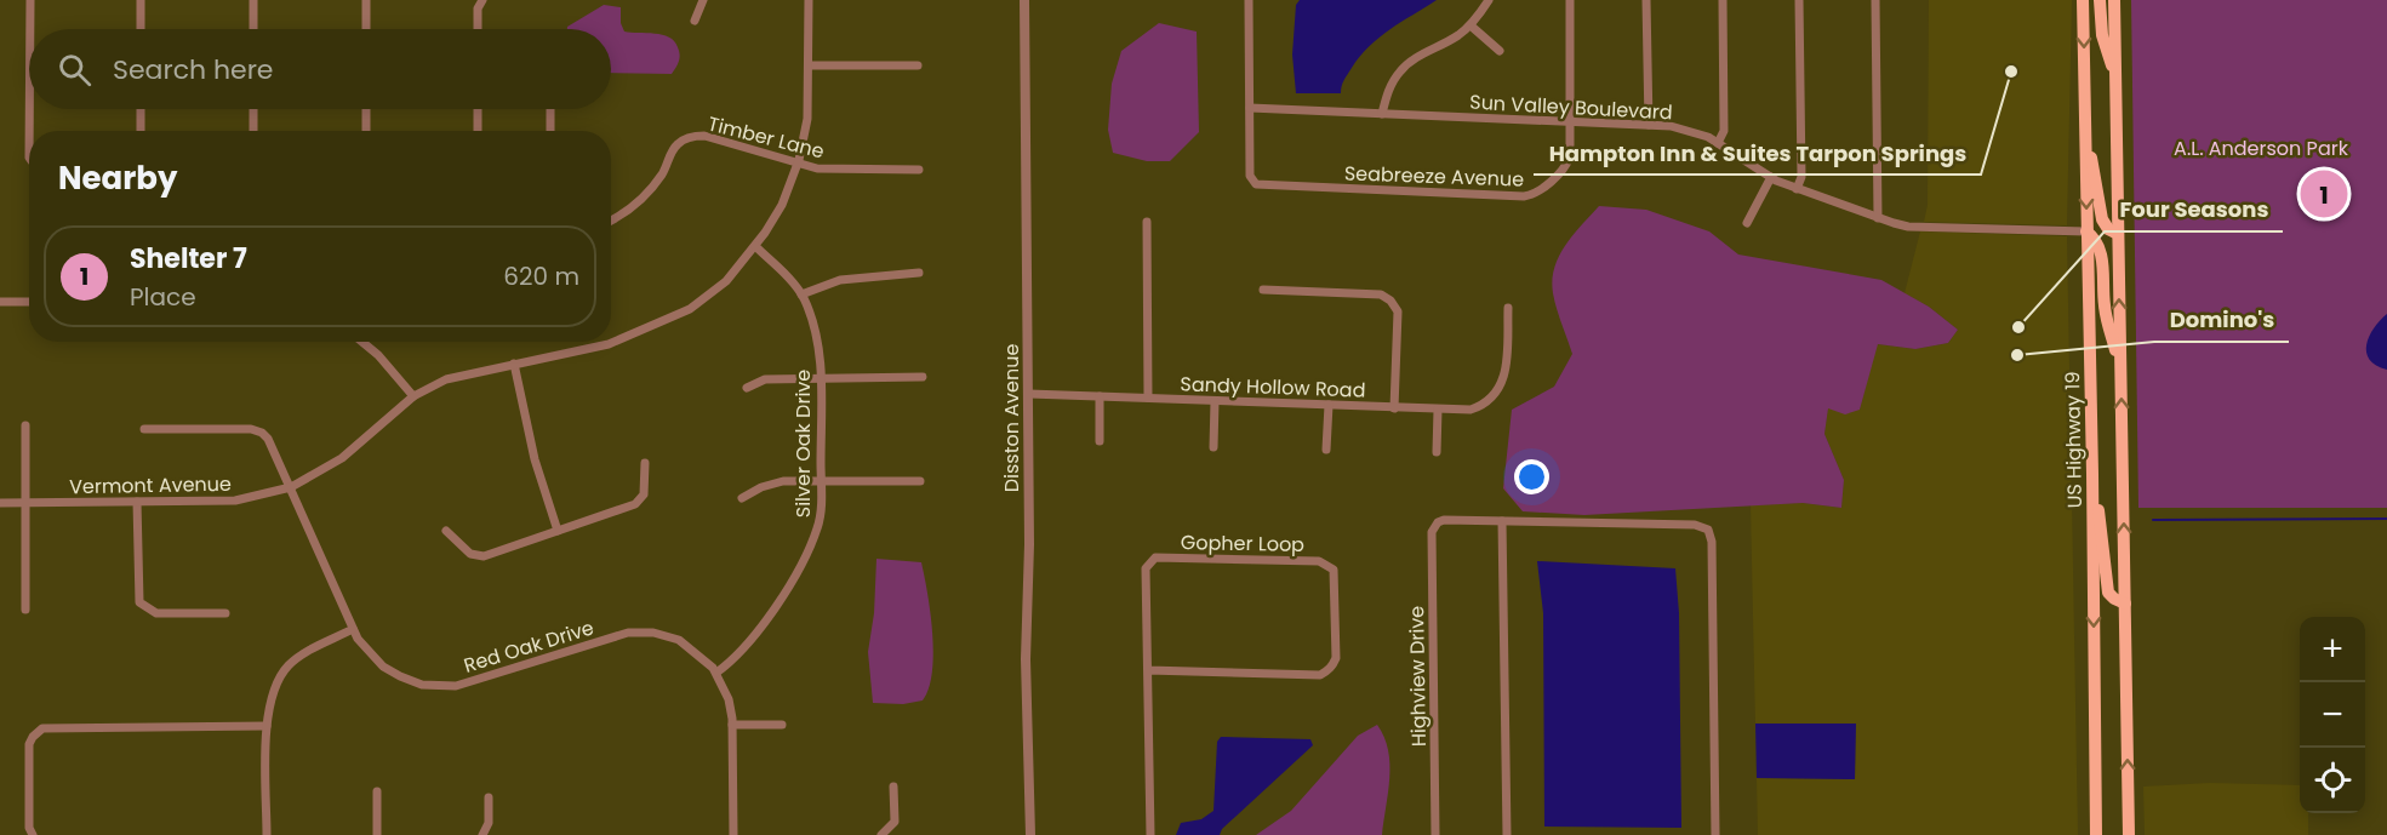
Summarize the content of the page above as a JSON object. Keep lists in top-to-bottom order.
{
  "streets": {
    "highway": ["US Highway 19"],
    "street": [
      "Sun Valley Boulevard",
      "Timber Lane",
      "Seabreeze Avenue",
      "Sandy Hollow Road",
      "Disston Avenue",
      "Silver Oak Drive",
      "Vermont Avenue",
      "Gopher Loop",
      "Red Oak Drive",
      "Highview Drive"
    ]
  },
  "crossings": [
    ["Sun Valley Boulevard", "Seabreeze Avenue"],
    ["Sun Valley Boulevard", "US Highway 19"],
    ["Timber Lane", "Vermont Avenue"],
    ["Sandy Hollow Road", "Disston Avenue"],
    ["Silver Oak Drive", "Vermont Avenue"],
    ["Silver Oak Drive", "Red Oak Drive"],
    ["Vermont Avenue", "Red Oak Drive"]
  ],
  "parks": ["A.L. Anderson Park"],
  "places": ["Hampton Inn & Suites Tarpon Springs", "Four Seasons", "Domino's"],
  "page": {
    "search": "Search here",
    "heading": "Nearby",
    "pins": "1",
    "list": [
      {
        "mark": "1",
        "name": "Shelter 7",
        "note": "Place",
        "value": "620 m"
      }
    ],
    "map_buttons": ["+", "−"]
  }
}
